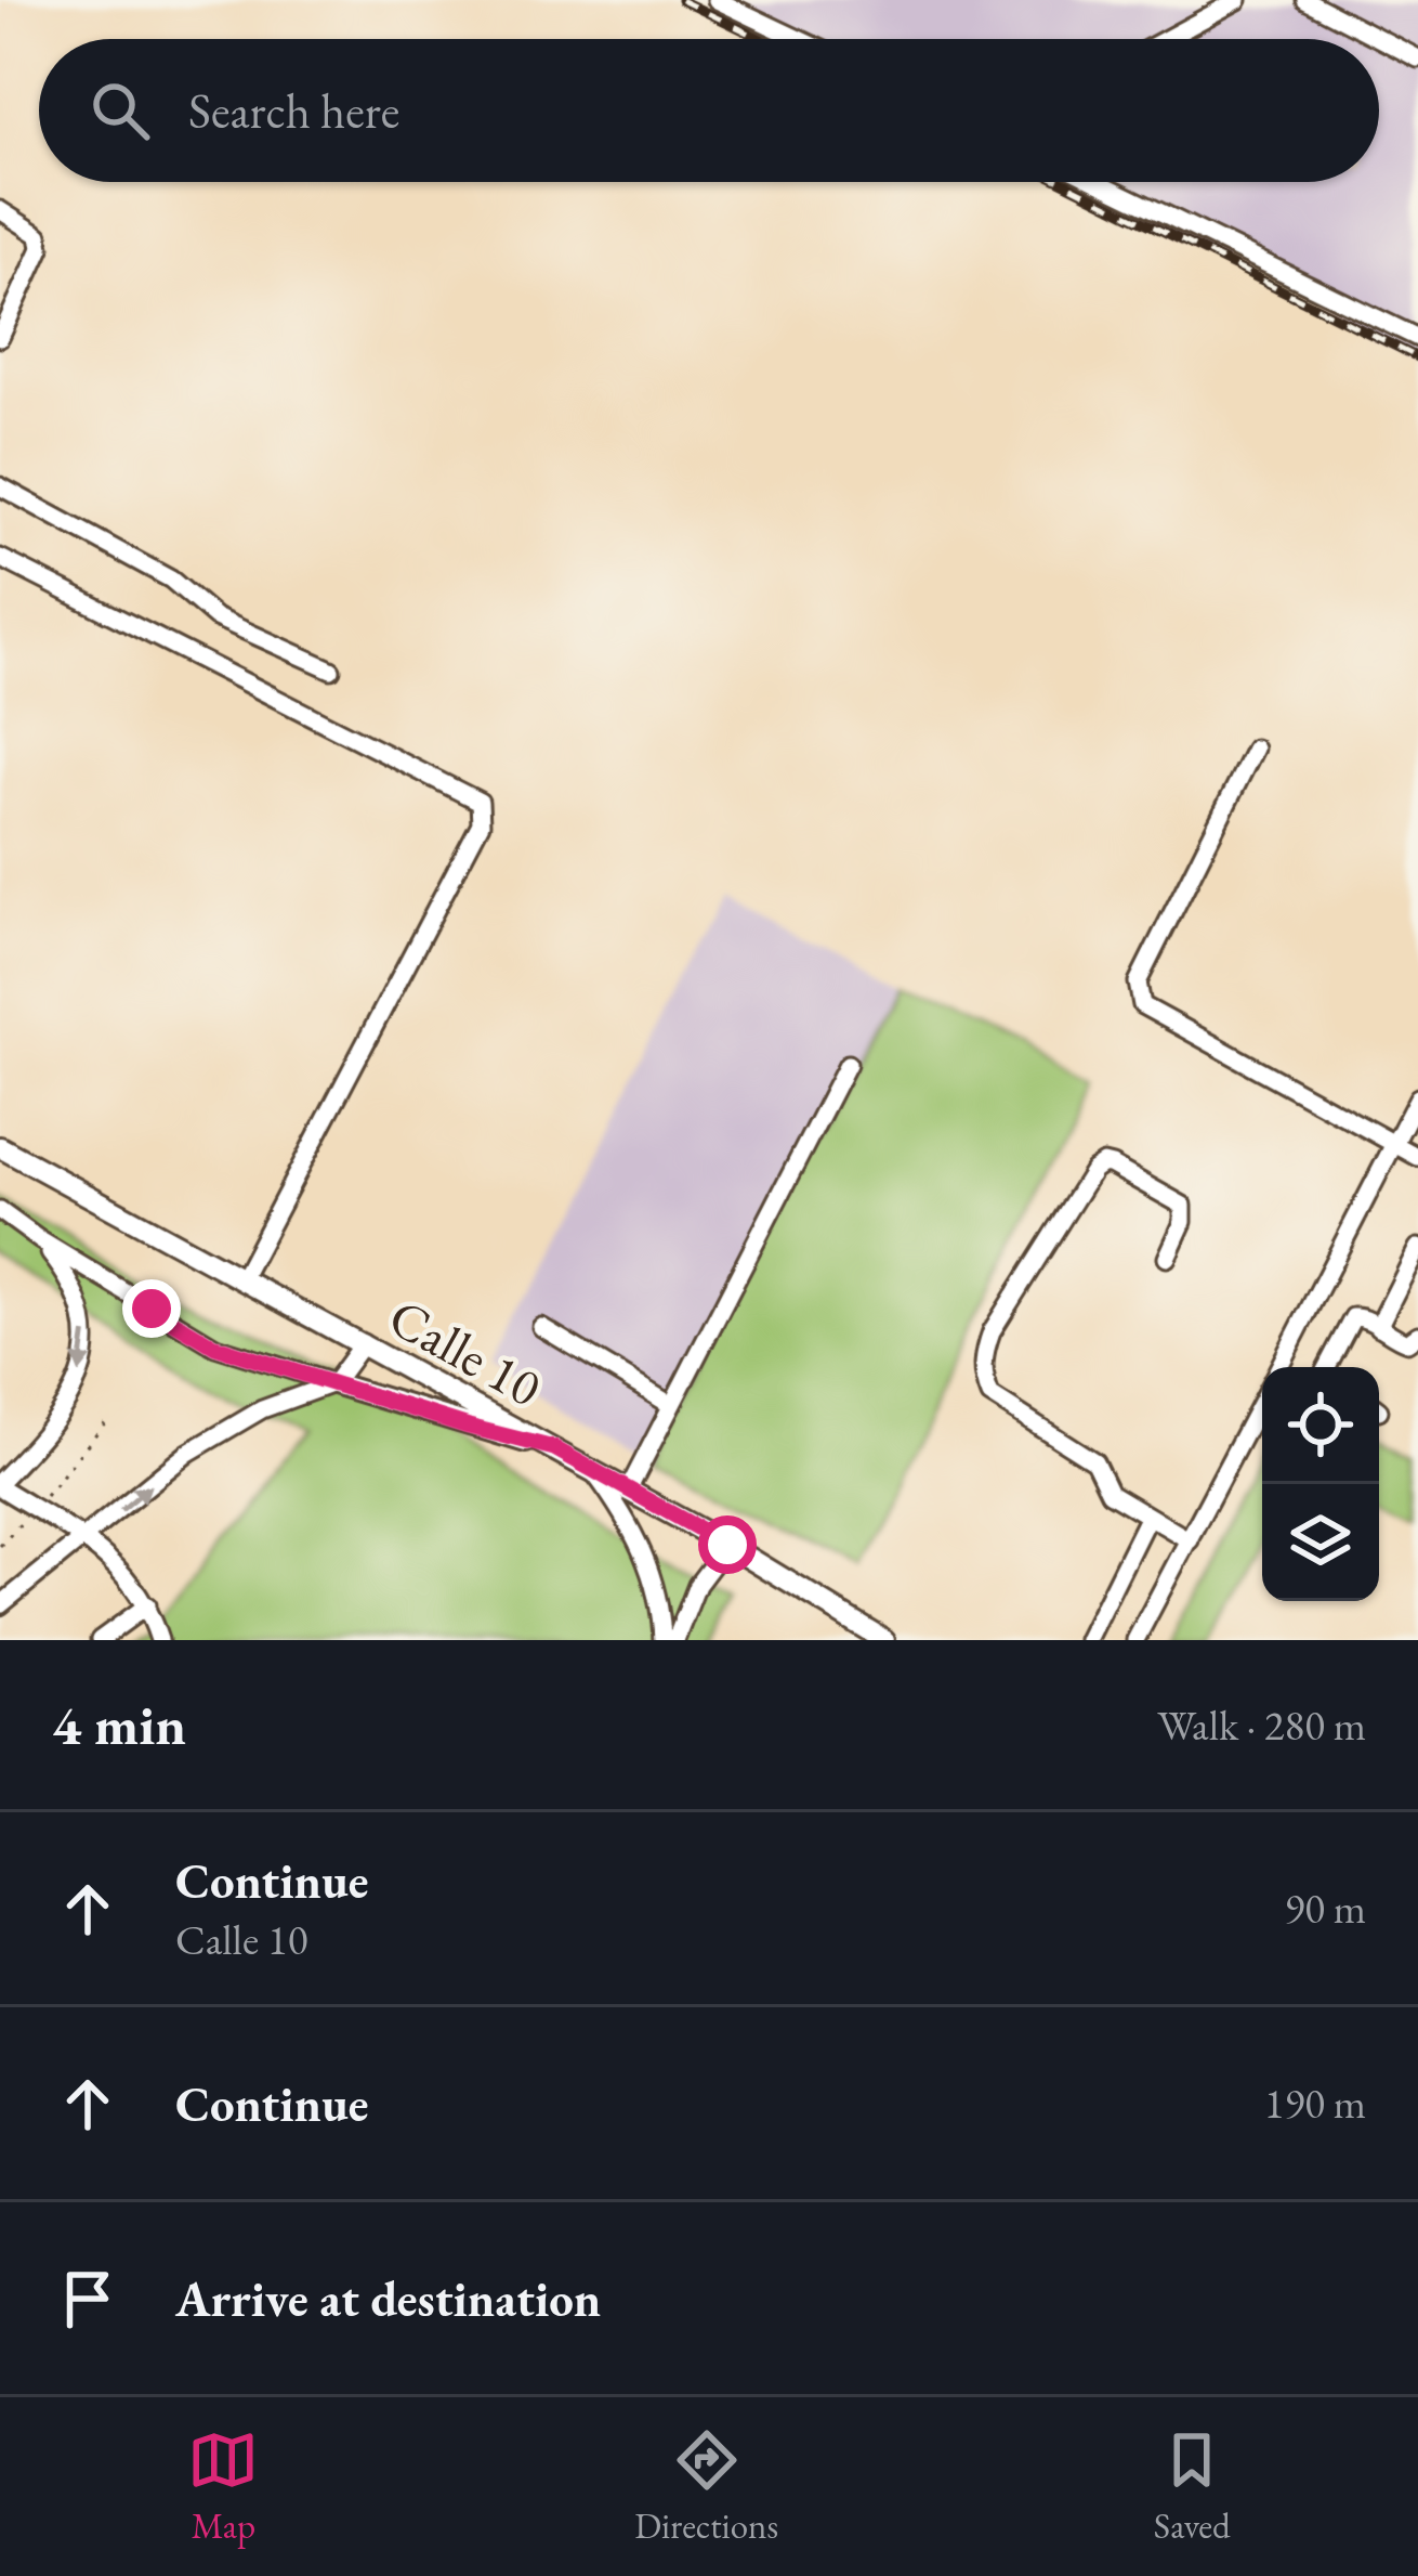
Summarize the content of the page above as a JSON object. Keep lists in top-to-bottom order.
{
  "streets": {
    "main road": ["Calle 10"]
  },
  "page": {
    "search": "Search here",
    "heading": ["4 min", "Walk · 280 m"],
    "list": [
      ["Continue", "Calle 10", "90 m"],
      ["Continue", "190 m"],
      "Arrive at destination"
    ],
    "nav": ["Map", "Directions", "Saved"]
  }
}
